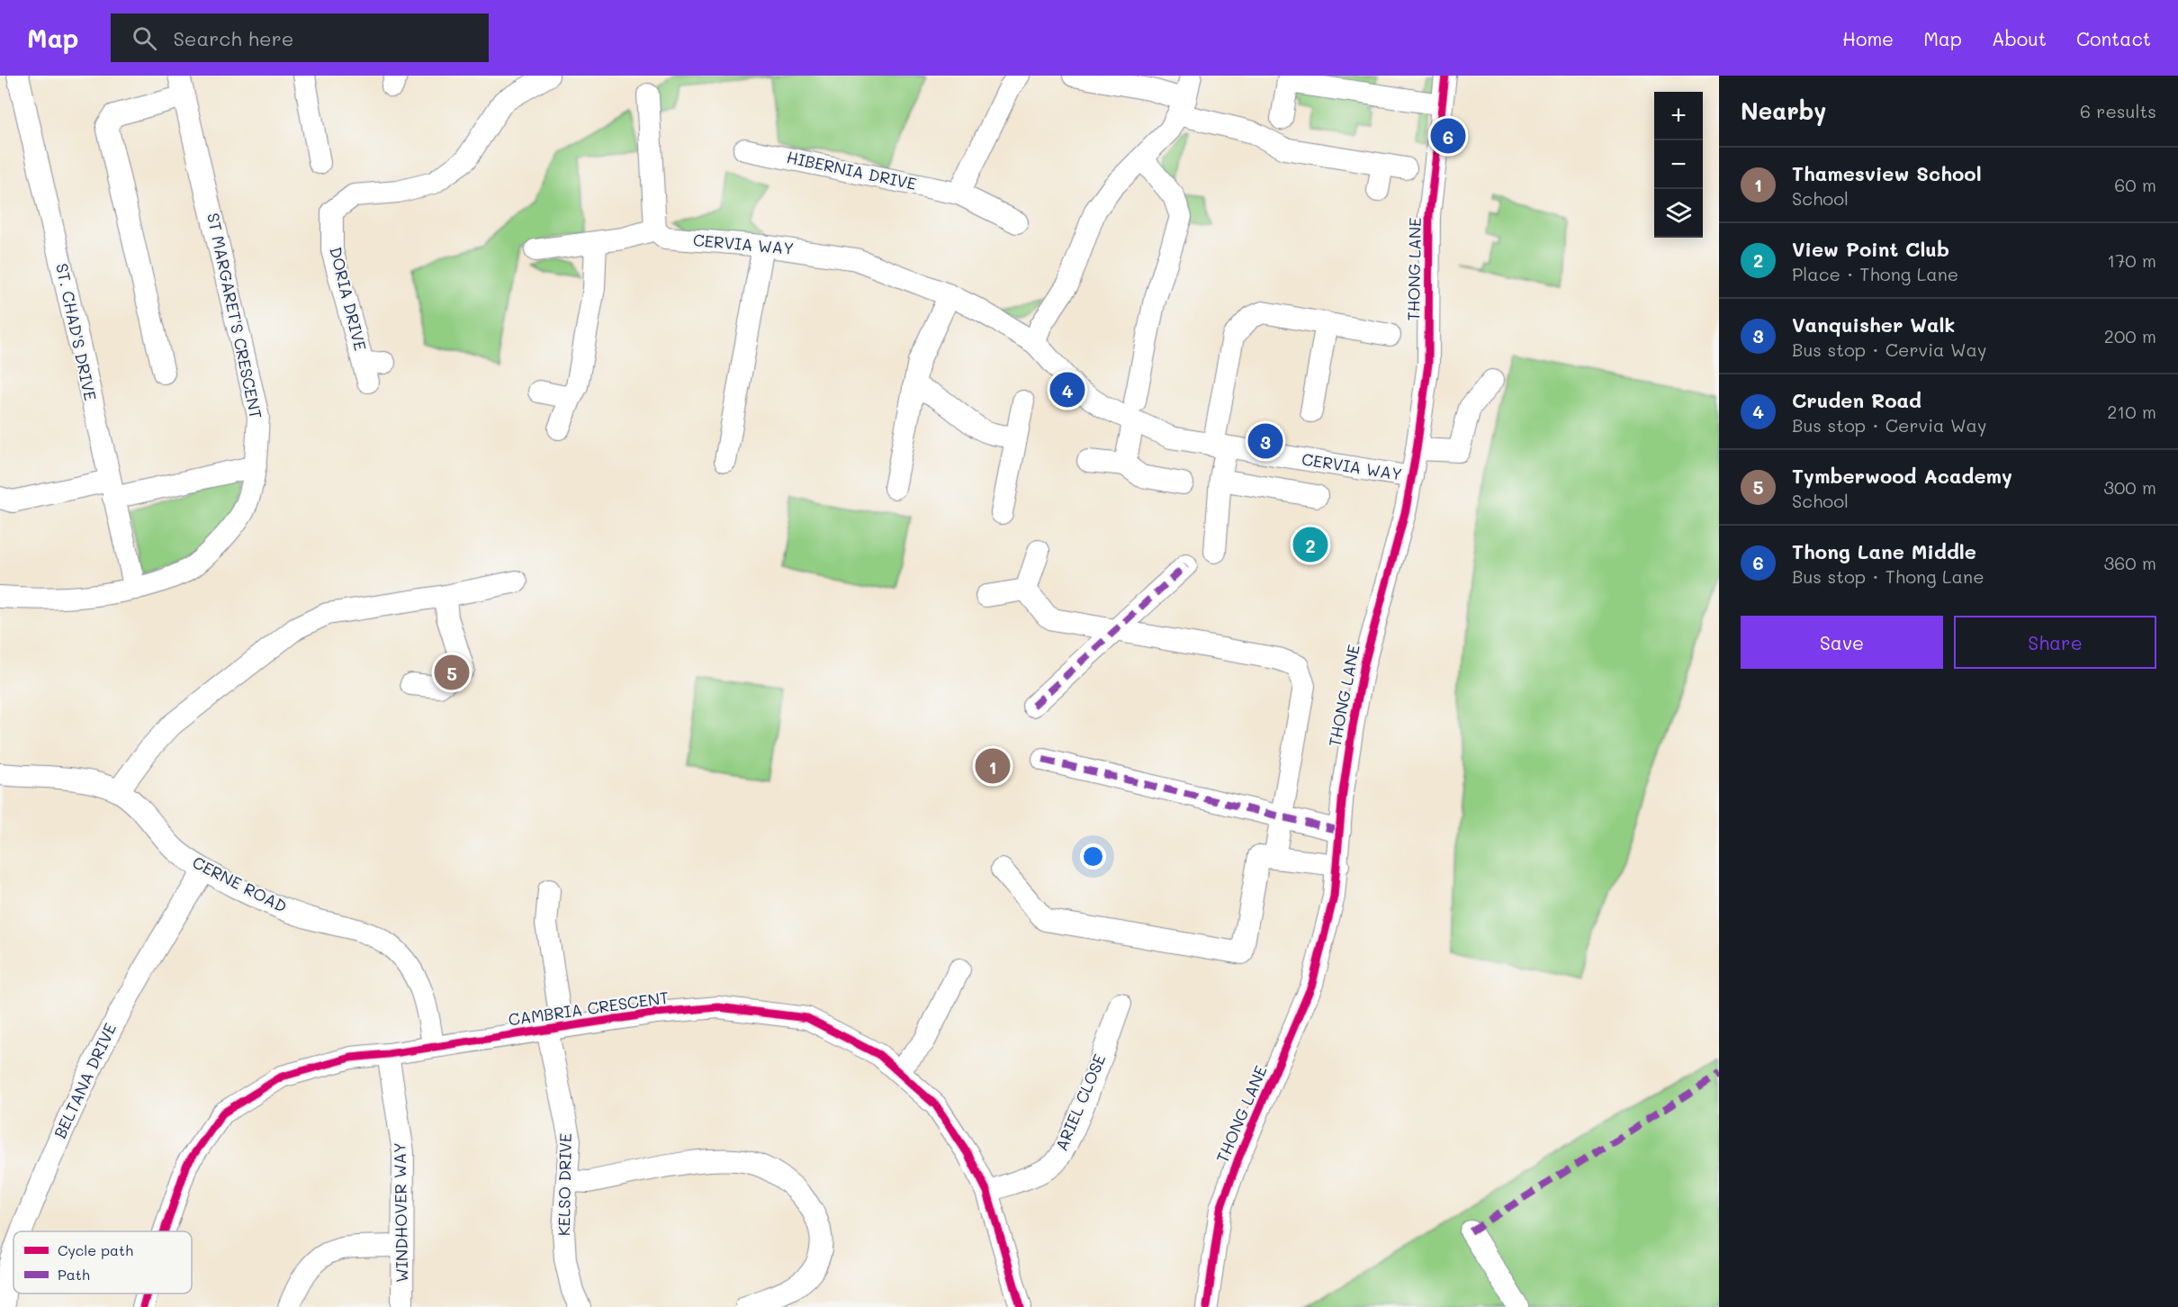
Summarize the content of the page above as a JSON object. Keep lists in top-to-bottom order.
{
  "streets": {
    "street": [
      "HIBERNIA DRIVE",
      "CERVIA WAY",
      "THONG LANE",
      "DORIA DRIVE",
      "ST MARGARET'S CRESCENT",
      "ST. CHAD'S DRIVE",
      "CERNE ROAD",
      "CAMBRIA CRESCENT",
      "BELTANA DRIVE",
      "ARIEL CLOSE",
      "KELSO DRIVE",
      "WINDHOVER WAY"
    ]
  },
  "crossings": [
    ["CERVIA WAY", "THONG LANE"],
    ["ST MARGARET'S CRESCENT", "ST. CHAD'S DRIVE"],
    ["CERNE ROAD", "CAMBRIA CRESCENT"],
    ["CERNE ROAD", "BELTANA DRIVE"],
    ["CAMBRIA CRESCENT", "ARIEL CLOSE"],
    ["CAMBRIA CRESCENT", "KELSO DRIVE"],
    ["CAMBRIA CRESCENT", "WINDHOVER WAY"]
  ],
  "legend": ["Cycle path", "Path"],
  "page": {
    "header": "Map",
    "search": "Search here",
    "nav": [
      "Home",
      "Map",
      "About",
      "Contact"
    ],
    "heading": ["Nearby", "6 results"],
    "map_buttons": ["+", "−"],
    "pins": [
      "6",
      "4",
      "3",
      "2",
      "5",
      "1"
    ],
    "list": [
      {
        "mark": "1",
        "name": "Thamesview School",
        "note": "School",
        "value": "60 m"
      },
      {
        "mark": "2",
        "name": "View Point Club",
        "note": "Place · Thong Lane",
        "value": "170 m"
      },
      {
        "mark": "3",
        "name": "Vanquisher Walk",
        "note": "Bus stop · Cervia Way",
        "value": "200 m"
      },
      {
        "mark": "4",
        "name": "Cruden Road",
        "note": "Bus stop · Cervia Way",
        "value": "210 m"
      },
      {
        "mark": "5",
        "name": "Tymberwood Academy",
        "note": "School",
        "value": "300 m"
      },
      {
        "mark": "6",
        "name": "Thong Lane Middle",
        "note": "Bus stop · Thong Lane",
        "value": "360 m"
      }
    ],
    "buttons": ["Save", "Share"]
  }
}
